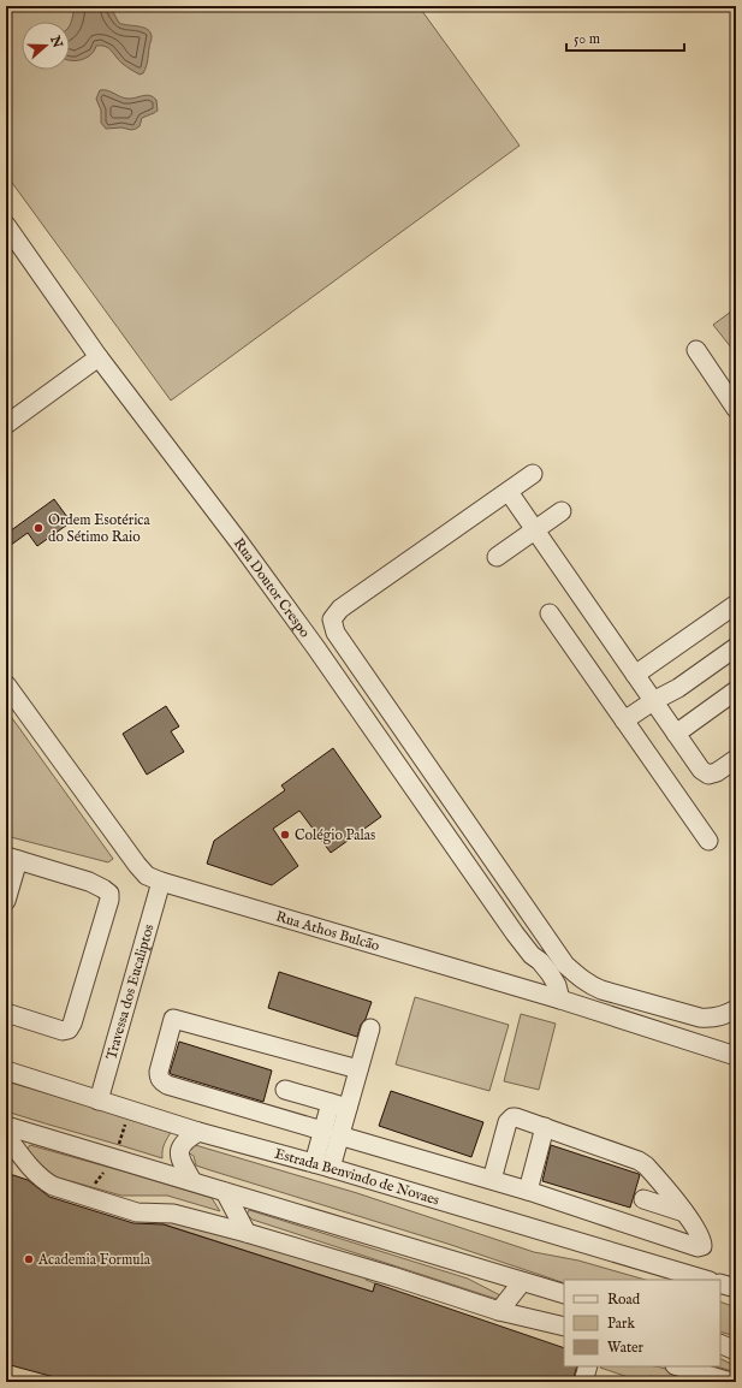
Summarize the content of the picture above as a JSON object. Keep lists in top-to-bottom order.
{
  "streets": {
    "street": [
      "Rua Doutor Crespo",
      "Rua Athos Bulcão",
      "Travessa dos Eucaliptos",
      "Estrada Benvindo de Novaes"
    ]
  },
  "crossings": [
    ["Rua Doutor Crespo", "Rua Athos Bulcão"],
    ["Rua Athos Bulcão", "Travessa dos Eucaliptos"],
    ["Travessa dos Eucaliptos", "Estrada Benvindo de Novaes"]
  ],
  "places": ["Ordem Esotérica do Sétimo Raio", "Colégio Palas", "Academia Formula"],
  "legend": ["Road", "Park", "Water"],
  "scale_bar": "50 m",
  "north": "right"
}
